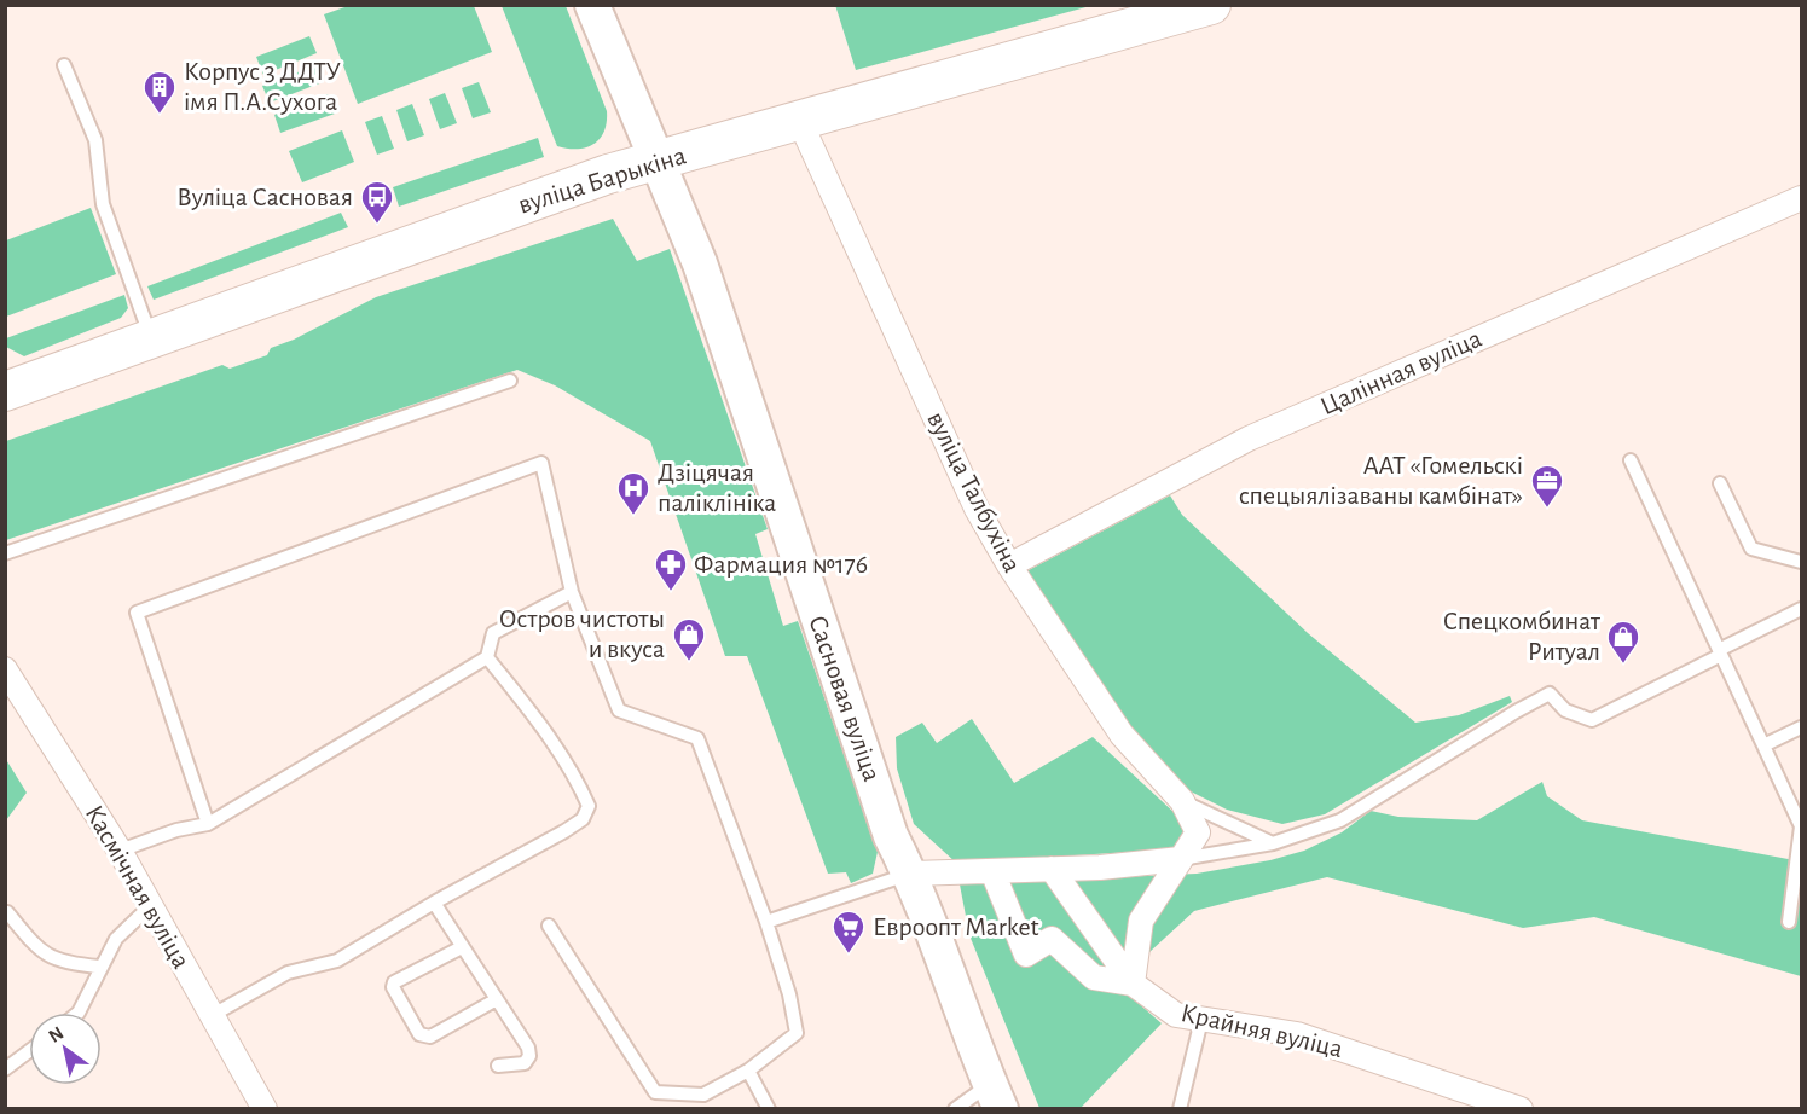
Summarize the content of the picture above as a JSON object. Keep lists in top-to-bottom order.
{
  "streets": {
    "main road": ["вуліца Барыкіна", "Сасновая вуліца"],
    "street": [
      "Цалінная вуліца",
      "вуліца Талбухіна",
      "Касмічная вуліца",
      "Крайняя вуліца"
    ]
  },
  "crossings": [
    ["вуліца Барыкіна", "вуліца Талбухіна"],
    ["вуліца Барыкіна", "Сасновая вуліца"],
    ["Цалінная вуліца", "вуліца Талбухіна"]
  ],
  "places": {
    "building": ["Корпус 3 ДДТУ імя П.А.Сухога"],
    "bus stop": ["Вуліца Сасновая"],
    "office": ["ААТ «Гомельскі спецыялізаваны камбінат»"],
    "hospital": ["Дзіцячая паліклініка"],
    "pharmacy": ["Фармация №176"],
    "shop": ["Остров чистоты и вкуса", "Спецкомбинат Ритуал"],
    "supermarket": ["Евроопт Market"]
  },
  "north": "top left"
}
